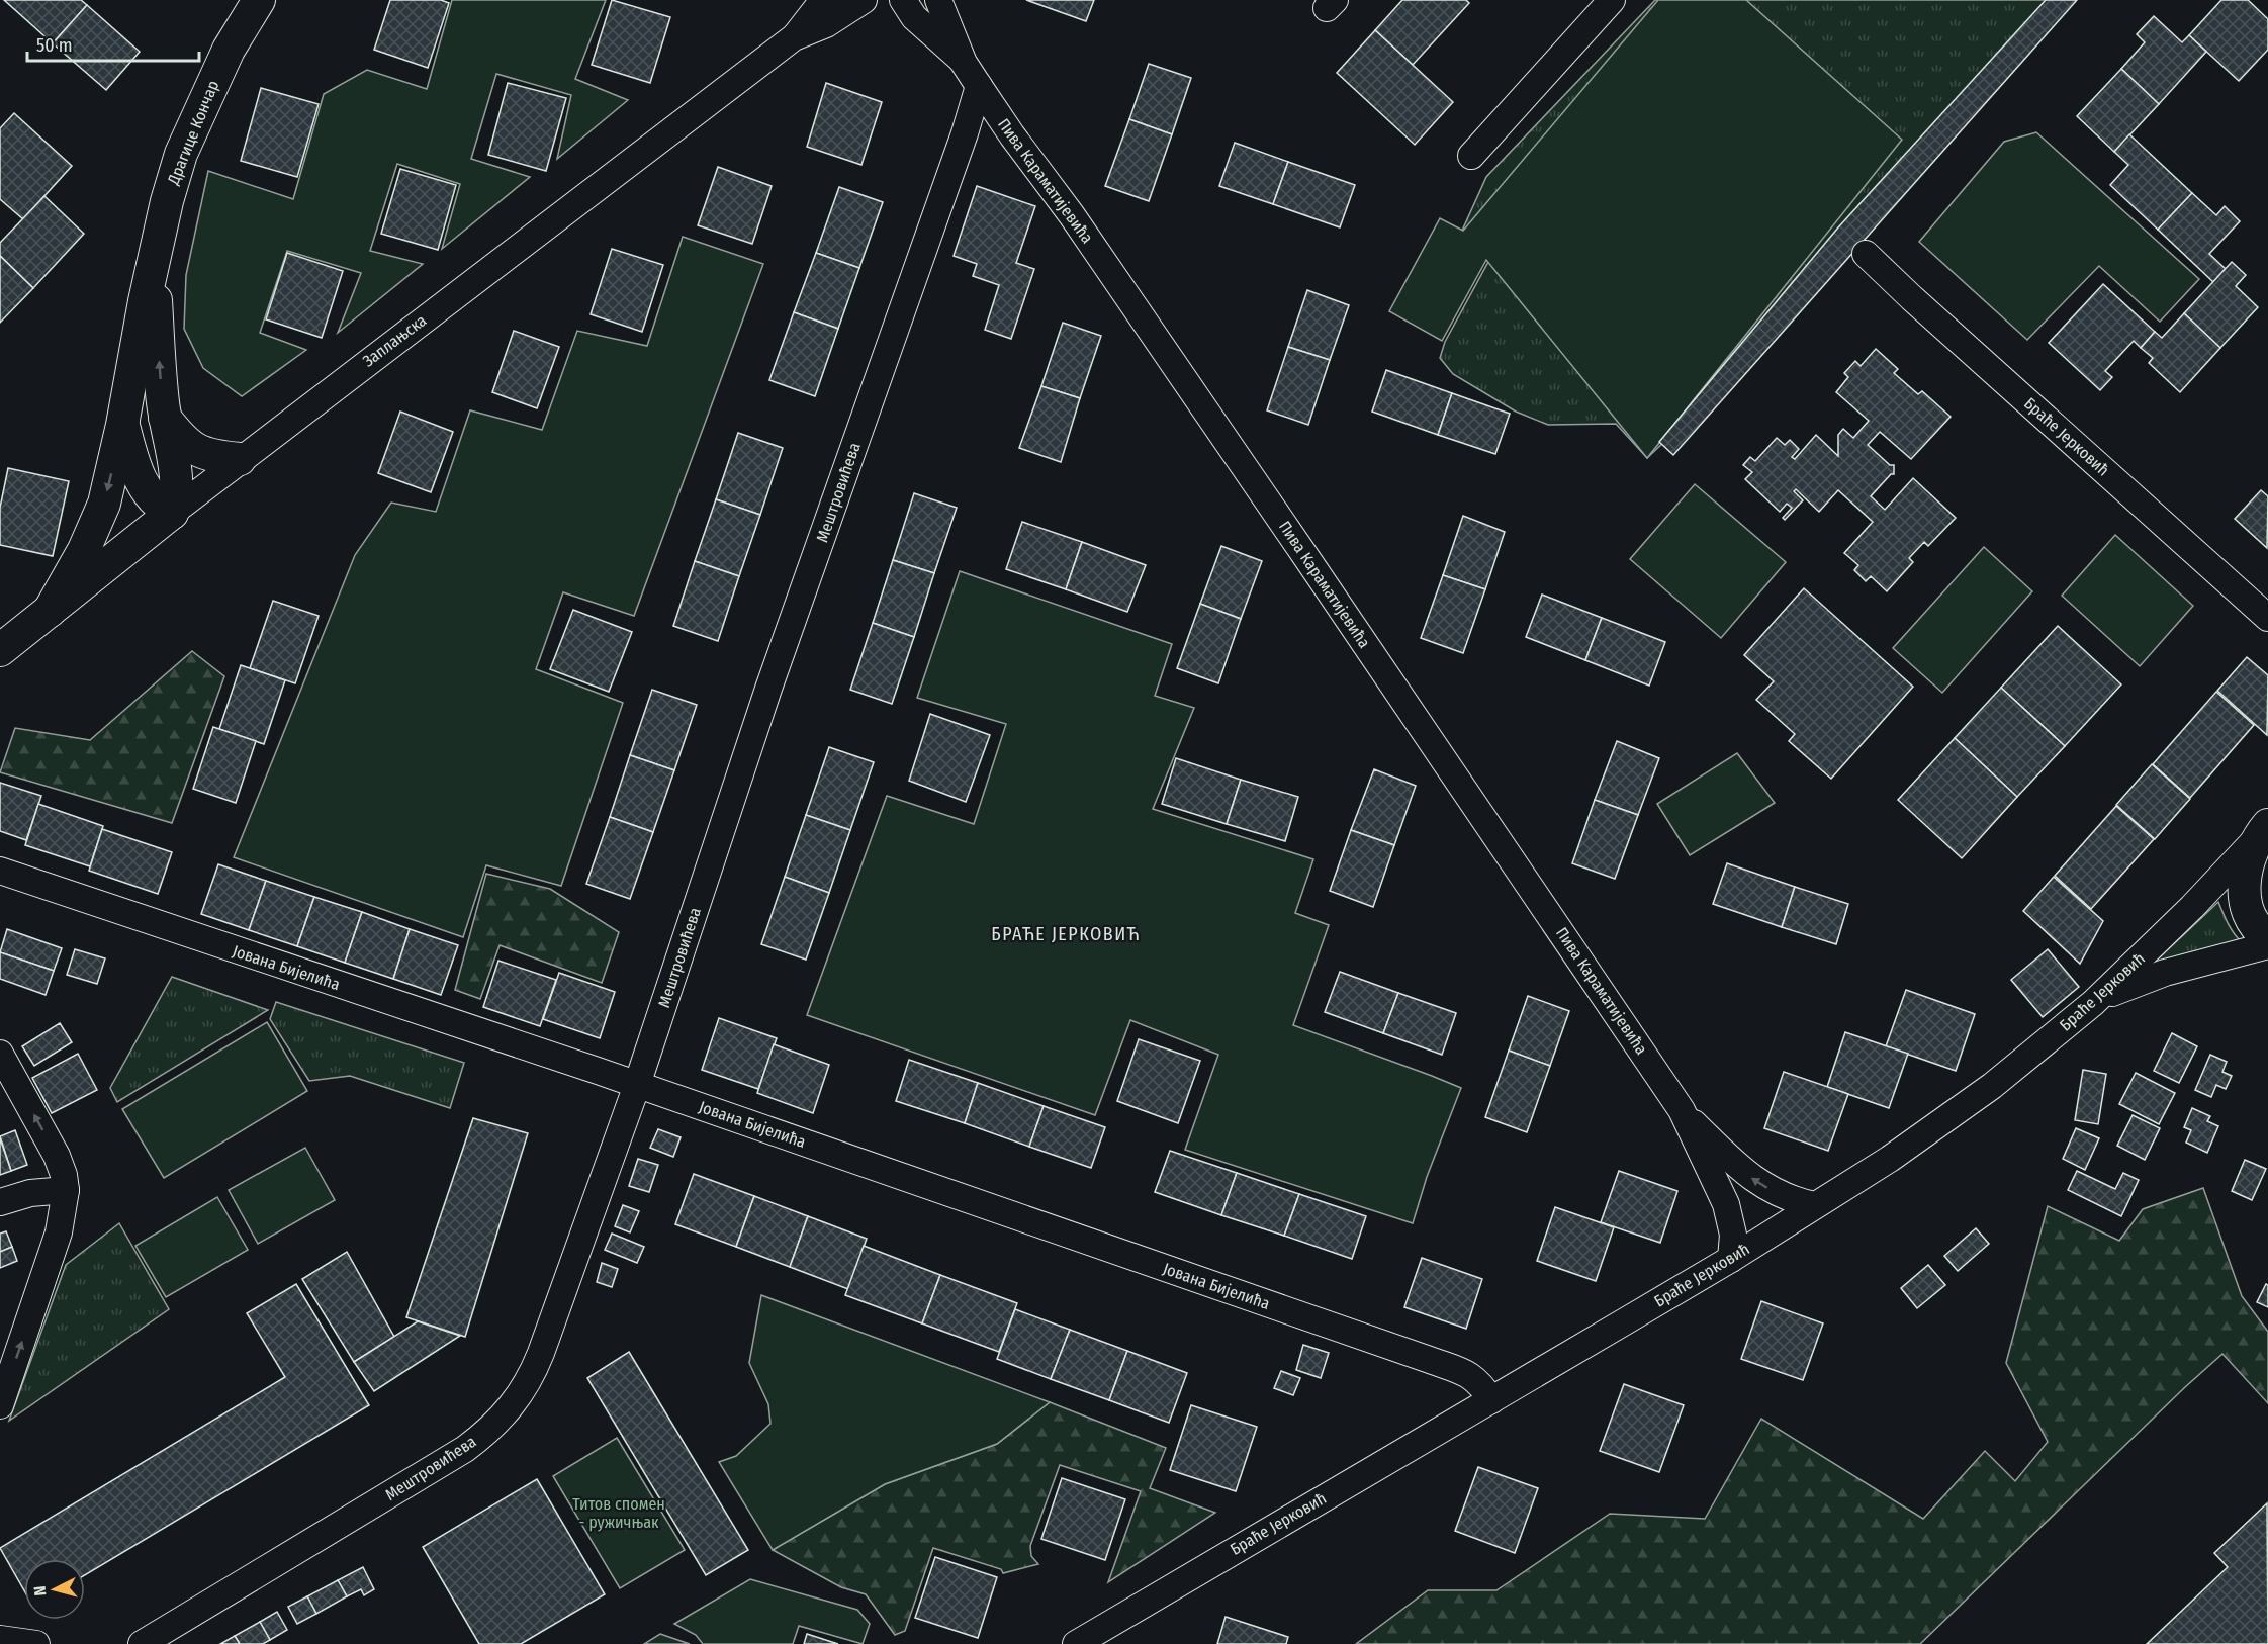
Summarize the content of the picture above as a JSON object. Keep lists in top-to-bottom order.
{
  "streets": {
    "main road": ["Драгице Кончар", "Заплањска"],
    "street": [
      "Пива Караматијевића",
      "Браће Јерковић",
      "Мештровићева",
      "Јована Бијелића"
    ]
  },
  "crossings": [
    ["Драгице Кончар", "Заплањска"],
    ["Пива Караматијевића", "Браће Јерковић"],
    ["Пива Караматијевића", "Мештровићева"],
    ["Браће Јерковић", "Јована Бијелића"],
    ["Мештровићева", "Јована Бијелића"]
  ],
  "districts": ["БРАЋЕ ЈЕРКОВИЋ"],
  "parks": ["Титов спомен - ружичњак"],
  "scale_bar": "50 m",
  "north": "left"
}
